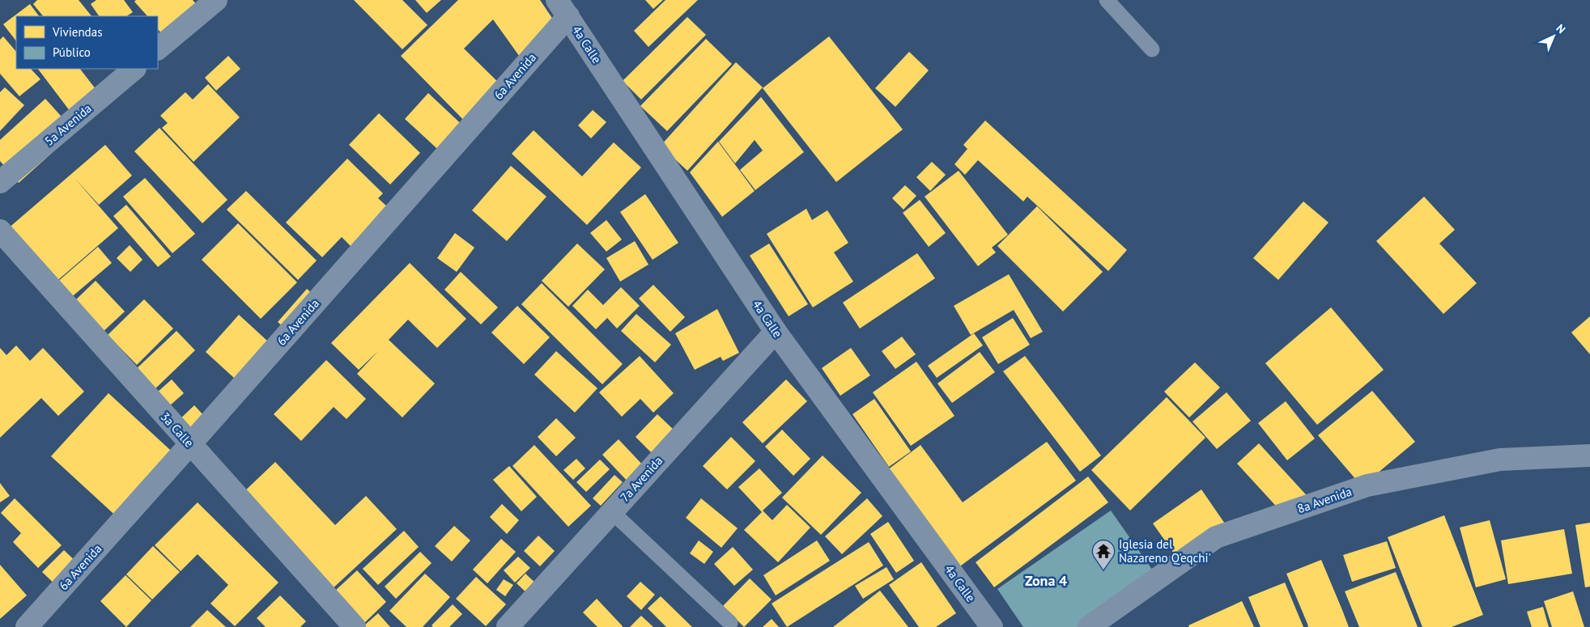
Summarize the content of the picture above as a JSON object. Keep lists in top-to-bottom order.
{
  "streets": {
    "street": [
      "4a Calle",
      "6a Avenida",
      "5a Avenida",
      "3a Calle",
      "7a Avenida",
      "8a Avenida"
    ]
  },
  "crossings": [
    ["4a Calle", "6a Avenida"],
    ["4a Calle", "7a Avenida"],
    ["6a Avenida", "3a Calle"]
  ],
  "districts": ["Zona 4"],
  "places": {
    "temple": ["Iglesia del Nazareno Q'eqchi'"]
  },
  "legend": ["Viviendas", "Público"],
  "north": "top right"
}
